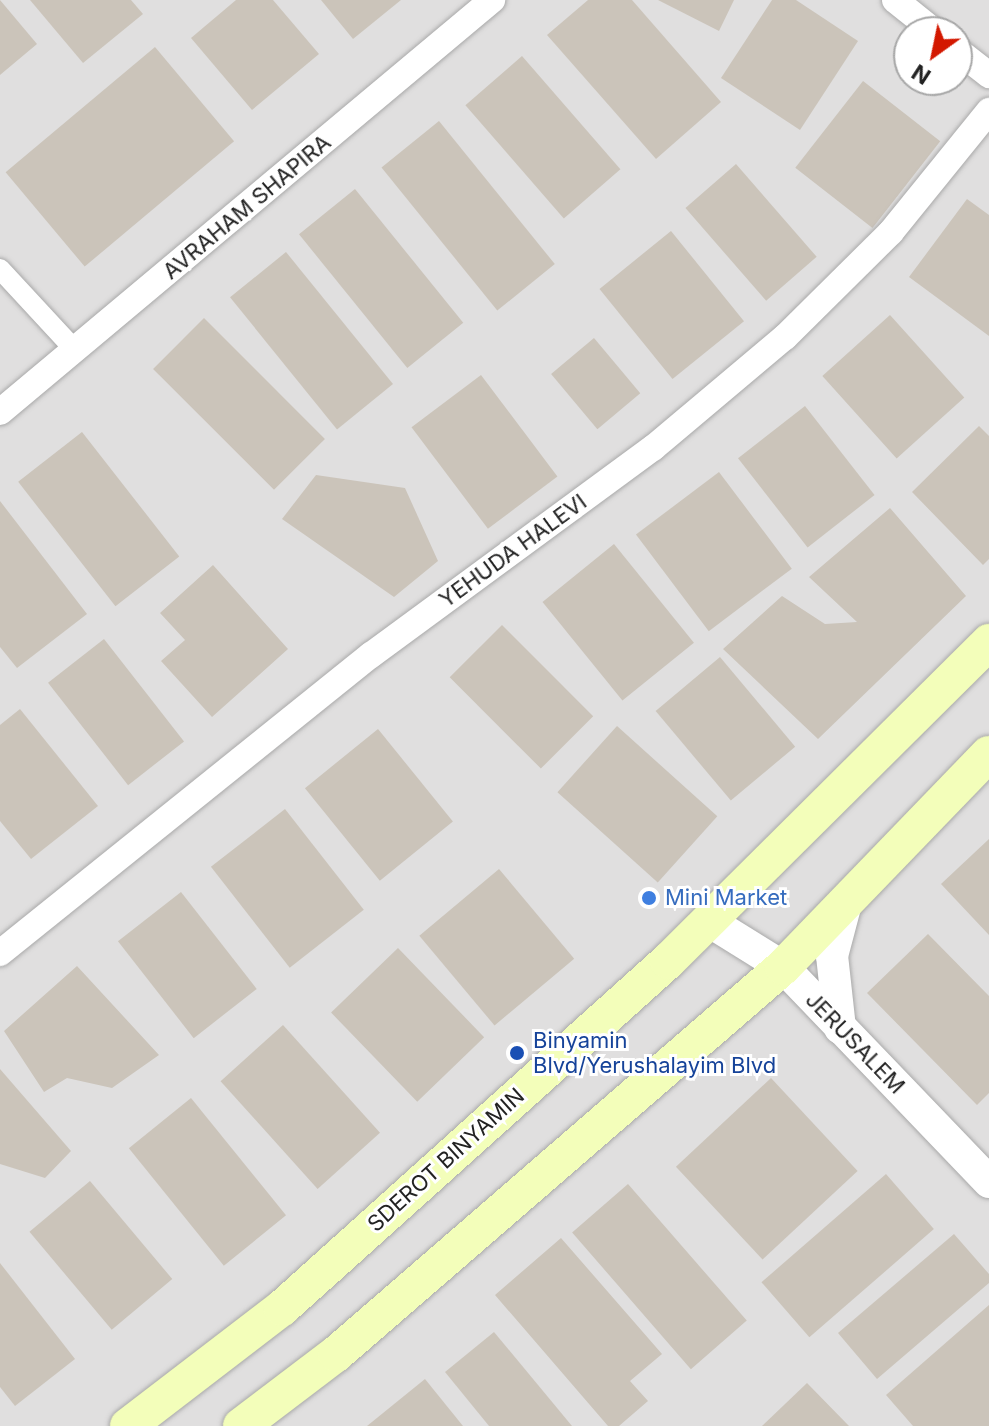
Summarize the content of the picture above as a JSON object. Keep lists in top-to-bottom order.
{
  "streets": {
    "main road": ["SDEROT BINYAMIN"],
    "street": ["AVRAHAM SHAPIRA", "YEHUDA HALEVI", "JERUSALEM"]
  },
  "crossings": [
    ["JERUSALEM", "SDEROT BINYAMIN"]
  ],
  "places": ["Mini Market", "Binyamin Blvd/Yerushalayim Blvd"],
  "north": "bottom left"
}
